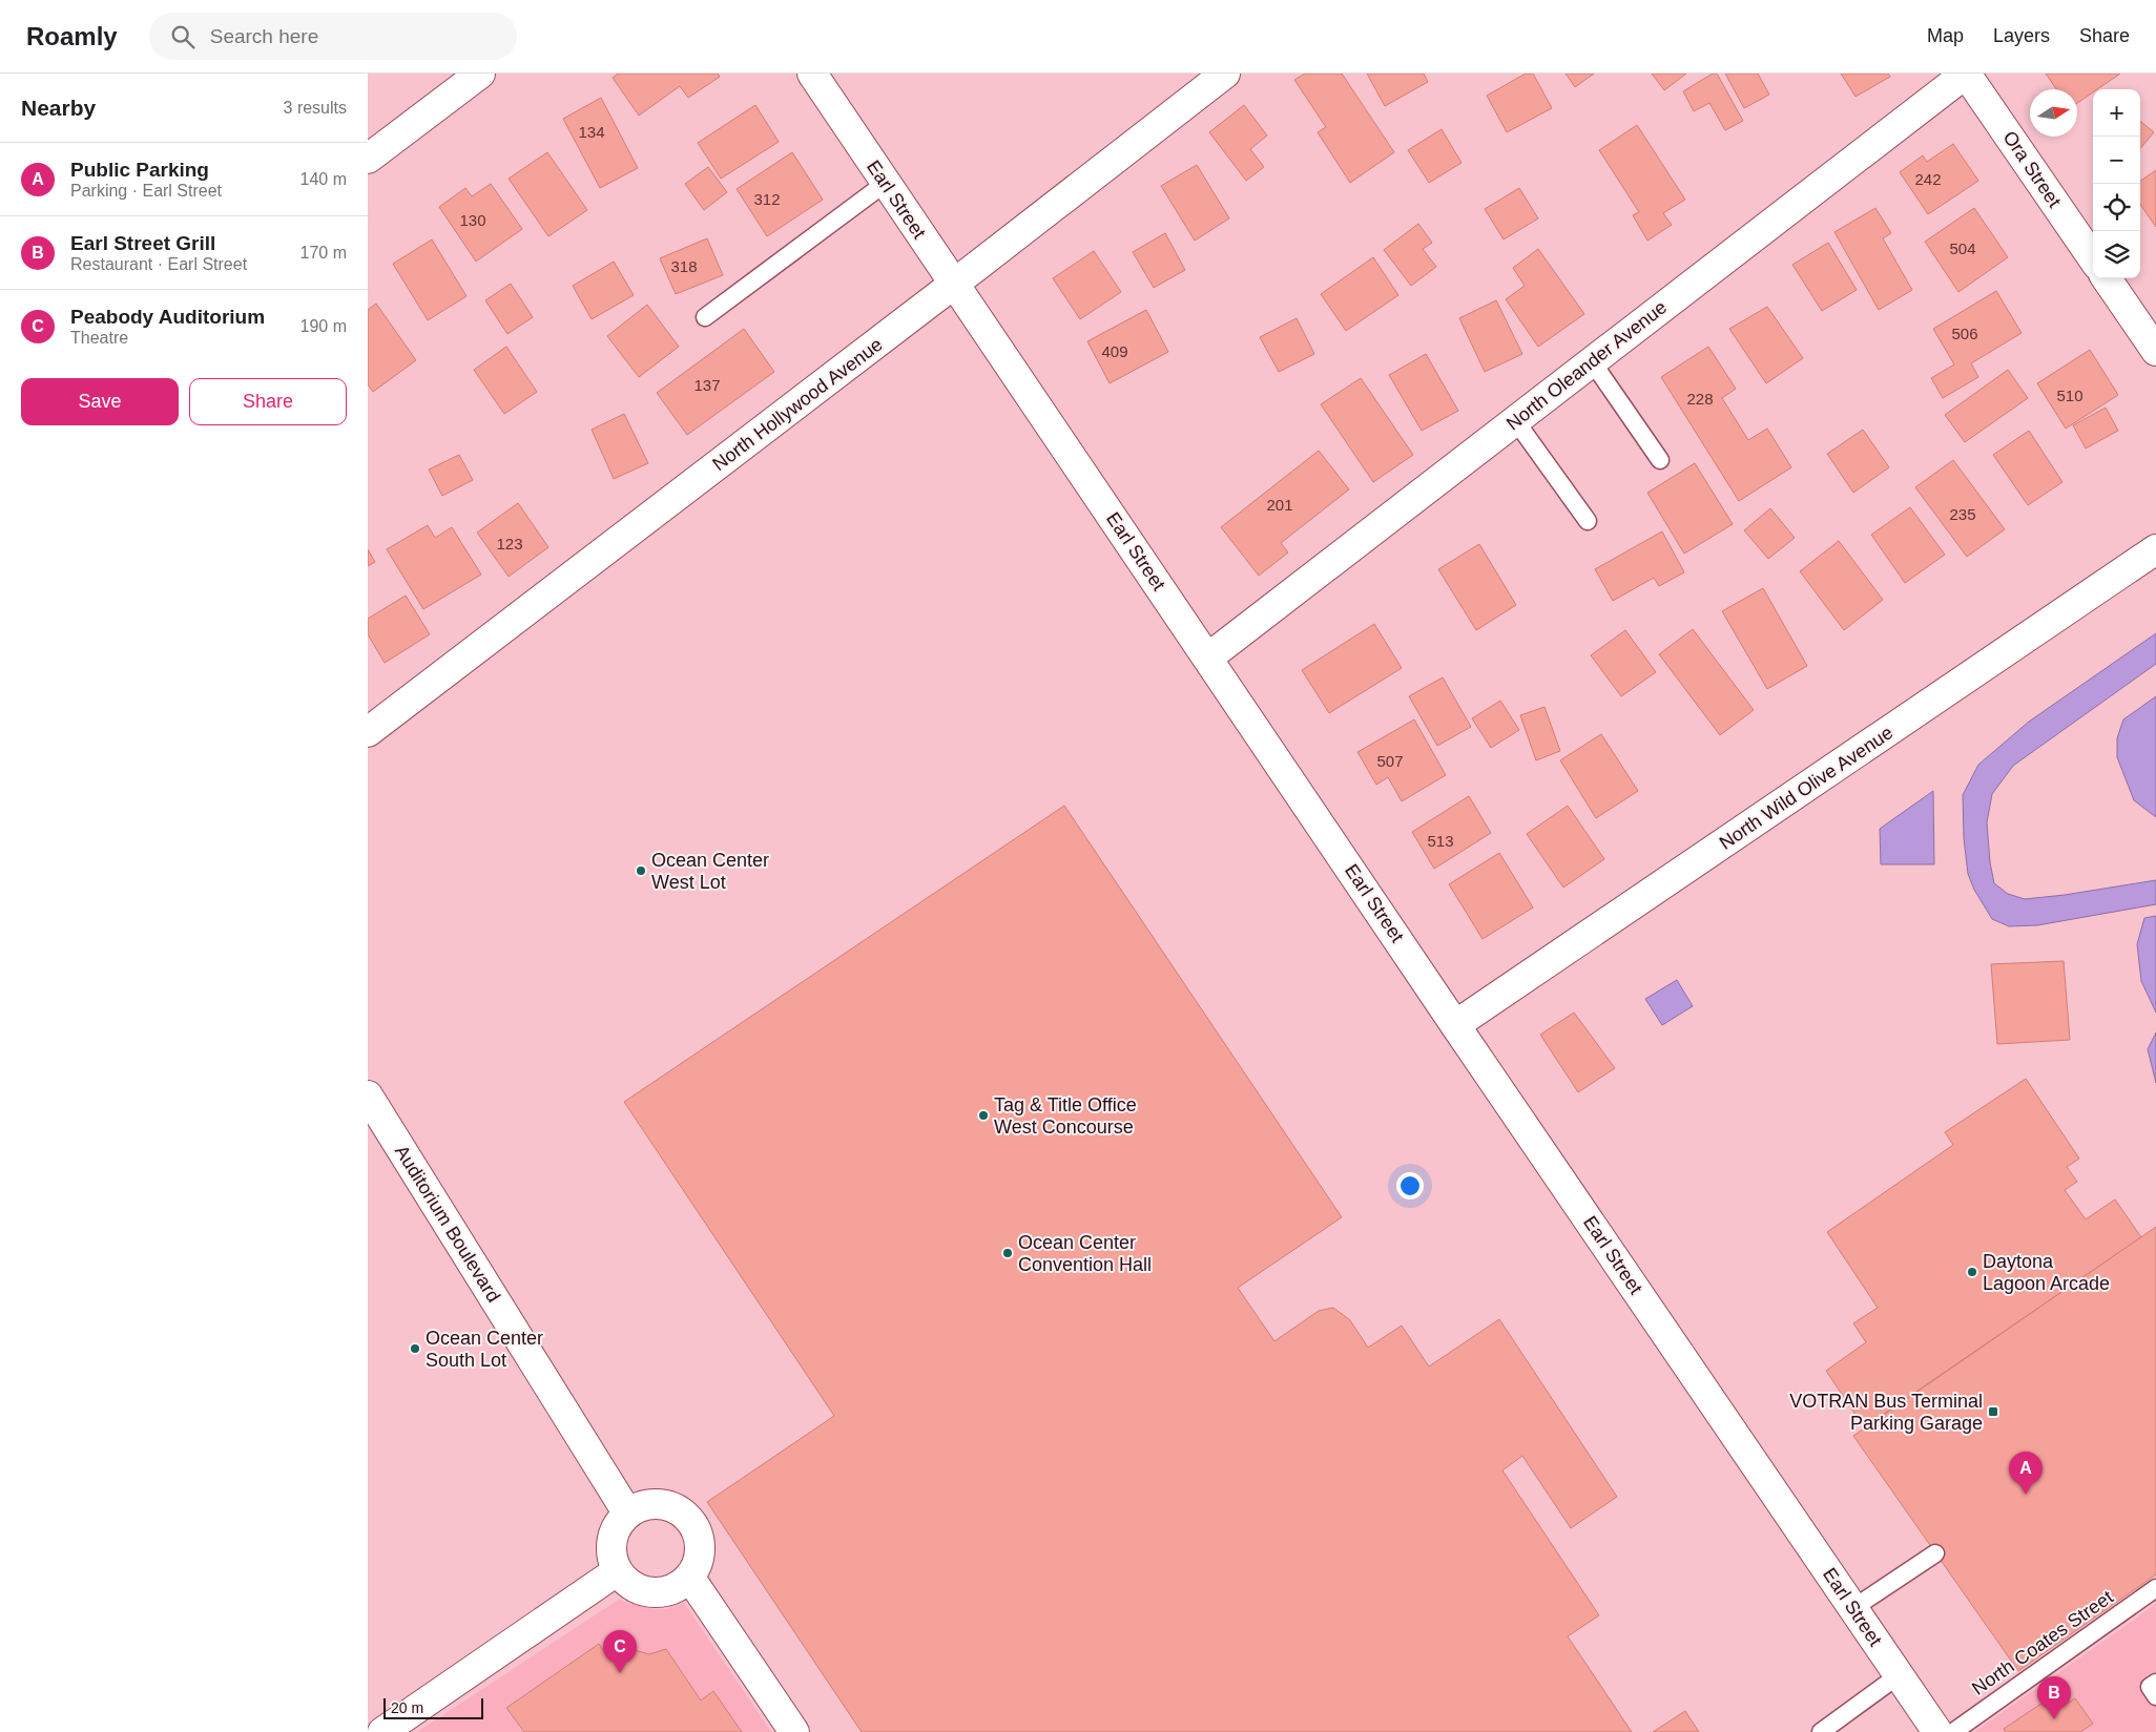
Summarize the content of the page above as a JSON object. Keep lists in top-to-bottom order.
{
  "streets": {
    "street": [
      "Ora Street",
      "Earl Street",
      "North Oleander Avenue",
      "North Hollywood Avenue",
      "North Wild Olive Avenue",
      "Auditorium Boulevard"
    ],
    "lane": ["North Coates Street"]
  },
  "crossings": [
    ["Ora Street", "North Oleander Avenue"],
    ["Earl Street", "North Oleander Avenue"],
    ["Earl Street", "North Hollywood Avenue"],
    ["Earl Street", "North Wild Olive Avenue"]
  ],
  "places": {
    "other": [
      "Ocean Center West Lot",
      "Tag & Title Office West Concourse",
      "Ocean Center Convention Hall",
      "Daytona Lagoon Arcade",
      "Ocean Center South Lot"
    ],
    "transit": ["VOTRAN Bus Terminal Parking Garage"]
  },
  "house_numbers": [
    "134",
    "242",
    "312",
    "130",
    "504",
    "318",
    "506",
    "409",
    "137",
    "510",
    "228",
    "201",
    "235",
    "123",
    "507",
    "513"
  ],
  "scale_bar": "20 m",
  "north": "right",
  "page": {
    "header": "Roamly",
    "search": "Search here",
    "nav": ["Map", "Layers", "Share"],
    "heading": ["Nearby", "3 results"],
    "map_buttons": ["+", "−"],
    "list": [
      {
        "mark": "A",
        "name": "Public Parking",
        "note": "Parking · Earl Street",
        "value": "140 m"
      },
      {
        "mark": "B",
        "name": "Earl Street Grill",
        "note": "Restaurant · Earl Street",
        "value": "170 m"
      },
      {
        "mark": "C",
        "name": "Peabody Auditorium",
        "note": "Theatre",
        "value": "190 m"
      }
    ],
    "buttons": ["Save", "Share"],
    "pins": ["A", "C", "B"],
    "scale": "20 m"
  }
}
